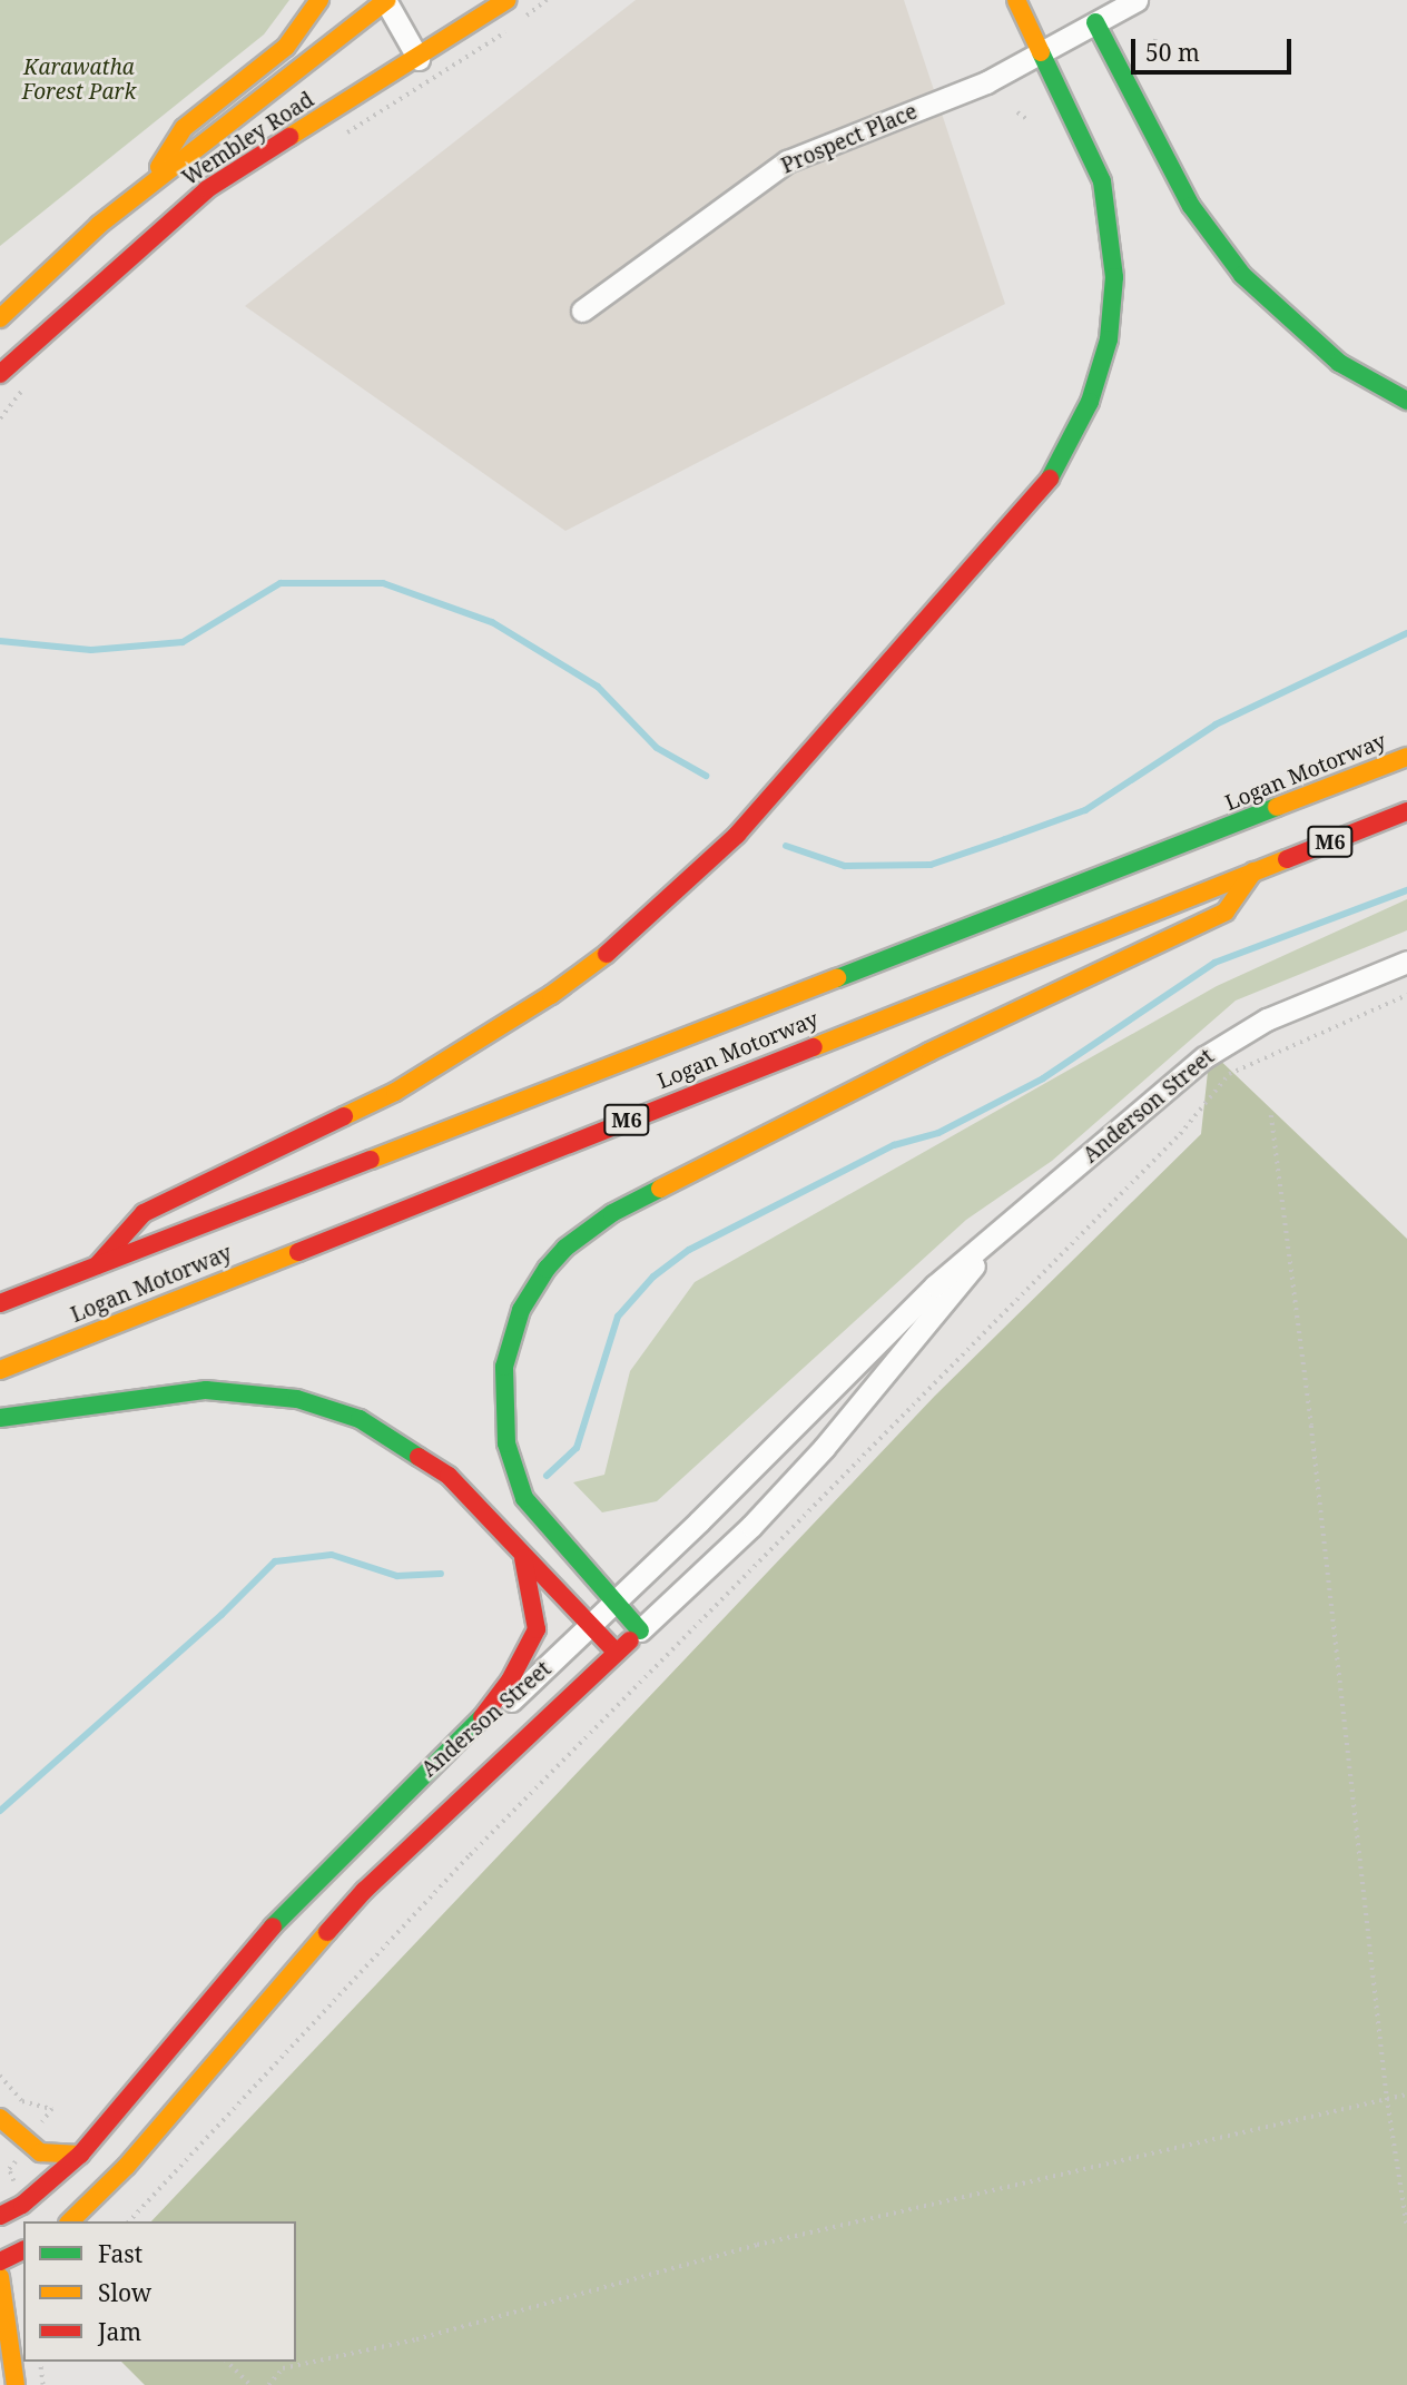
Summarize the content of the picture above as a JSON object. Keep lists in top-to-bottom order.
{
  "streets": {
    "main road": [
      "Wembley Road",
      "Logan Motorway",
      "M6",
      "Anderson Street"
    ],
    "street": ["Prospect Place"]
  },
  "parks": ["Karawatha Forest Park"],
  "legend": ["Fast", "Slow", "Jam"],
  "scale_bar": "50 m"
}
